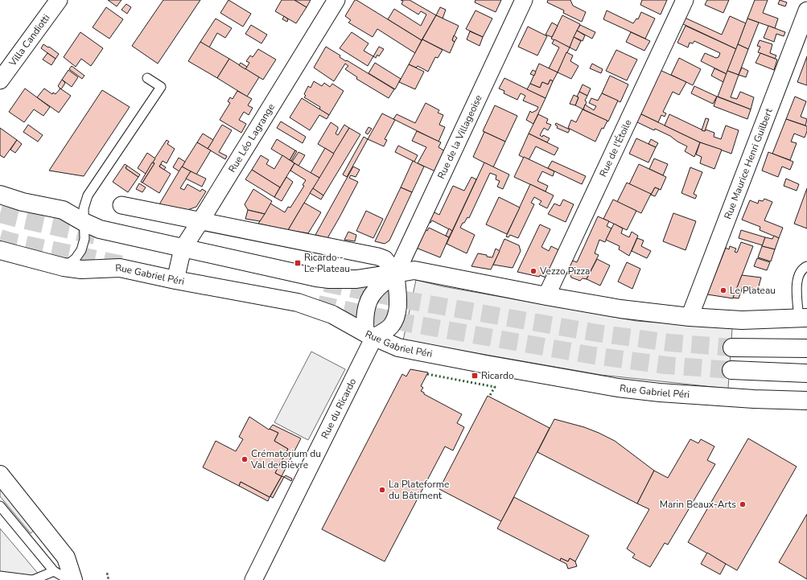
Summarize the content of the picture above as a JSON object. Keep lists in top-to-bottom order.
{
  "streets": {
    "main road": ["Rue Gabriel Péri"],
    "street": [
      "Villa Candiotti",
      "Rue de la Villageoise",
      "Rue Léo Lagrange",
      "Rue de l'Étoile",
      "Rue Maurice Henri Guilbert",
      "Rue du Ricardo"
    ]
  },
  "crossings": [
    ["Rue de la Villageoise", "Rue du Ricardo"],
    ["Rue Léo Lagrange", "Rue Gabriel Péri"],
    ["Rue Gabriel Péri", "Rue du Ricardo"]
  ],
  "places": {
    "transit": ["Ricardo - Le Plateau", "Ricardo"],
    "other": [
      "Vezzo Pizza",
      "Le Plateau",
      "Crématorium du Val de Bièvre",
      "La Plateforme du Bâtiment",
      "Marin Beaux-Arts"
    ]
  }
}
